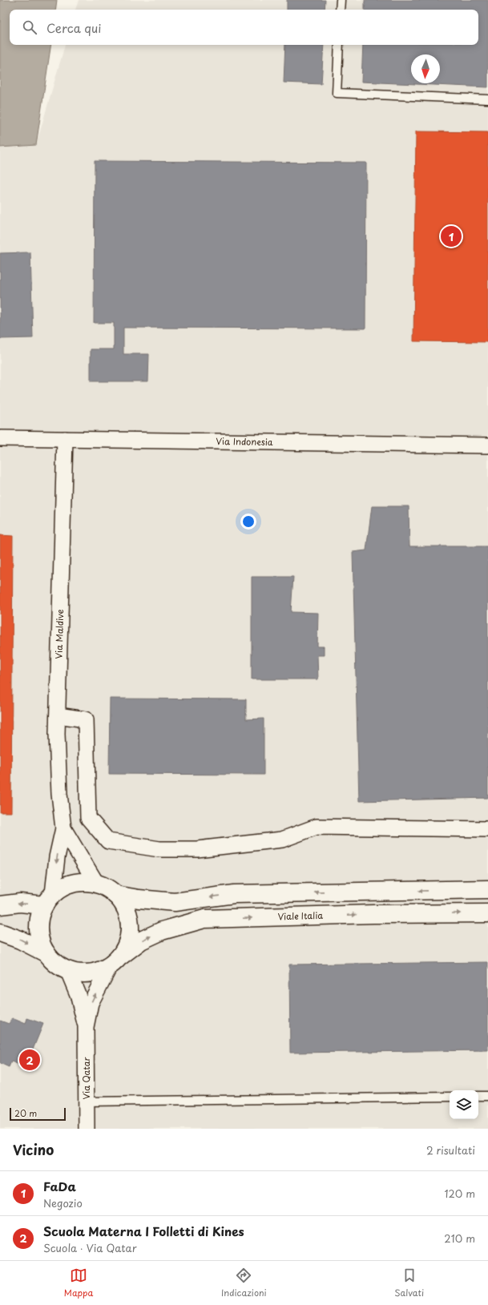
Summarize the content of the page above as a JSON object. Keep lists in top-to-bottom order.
{
  "streets": {
    "main road": ["Viale Italia"],
    "street": ["Via Indonesia", "Via Maldive", "Via Qatar"]
  },
  "crossings": [
    ["Via Indonesia", "Via Maldive"],
    ["Via Maldive", "Viale Italia"]
  ],
  "scale_bar": "20 m",
  "north": "bottom",
  "page": {
    "search": "Cerca qui",
    "pins": ["1", "2"],
    "scale": "20 m",
    "heading": ["Vicino", "2 risultati"],
    "list": [
      {
        "mark": "1",
        "name": "FaDa",
        "note": "Negozio",
        "value": "120 m"
      },
      {
        "mark": "2",
        "name": "Scuola Materna I Folletti di Kines",
        "note": "Scuola · Via Qatar",
        "value": "210 m"
      }
    ],
    "nav": ["Mappa", "Indicazioni", "Salvati"]
  }
}
